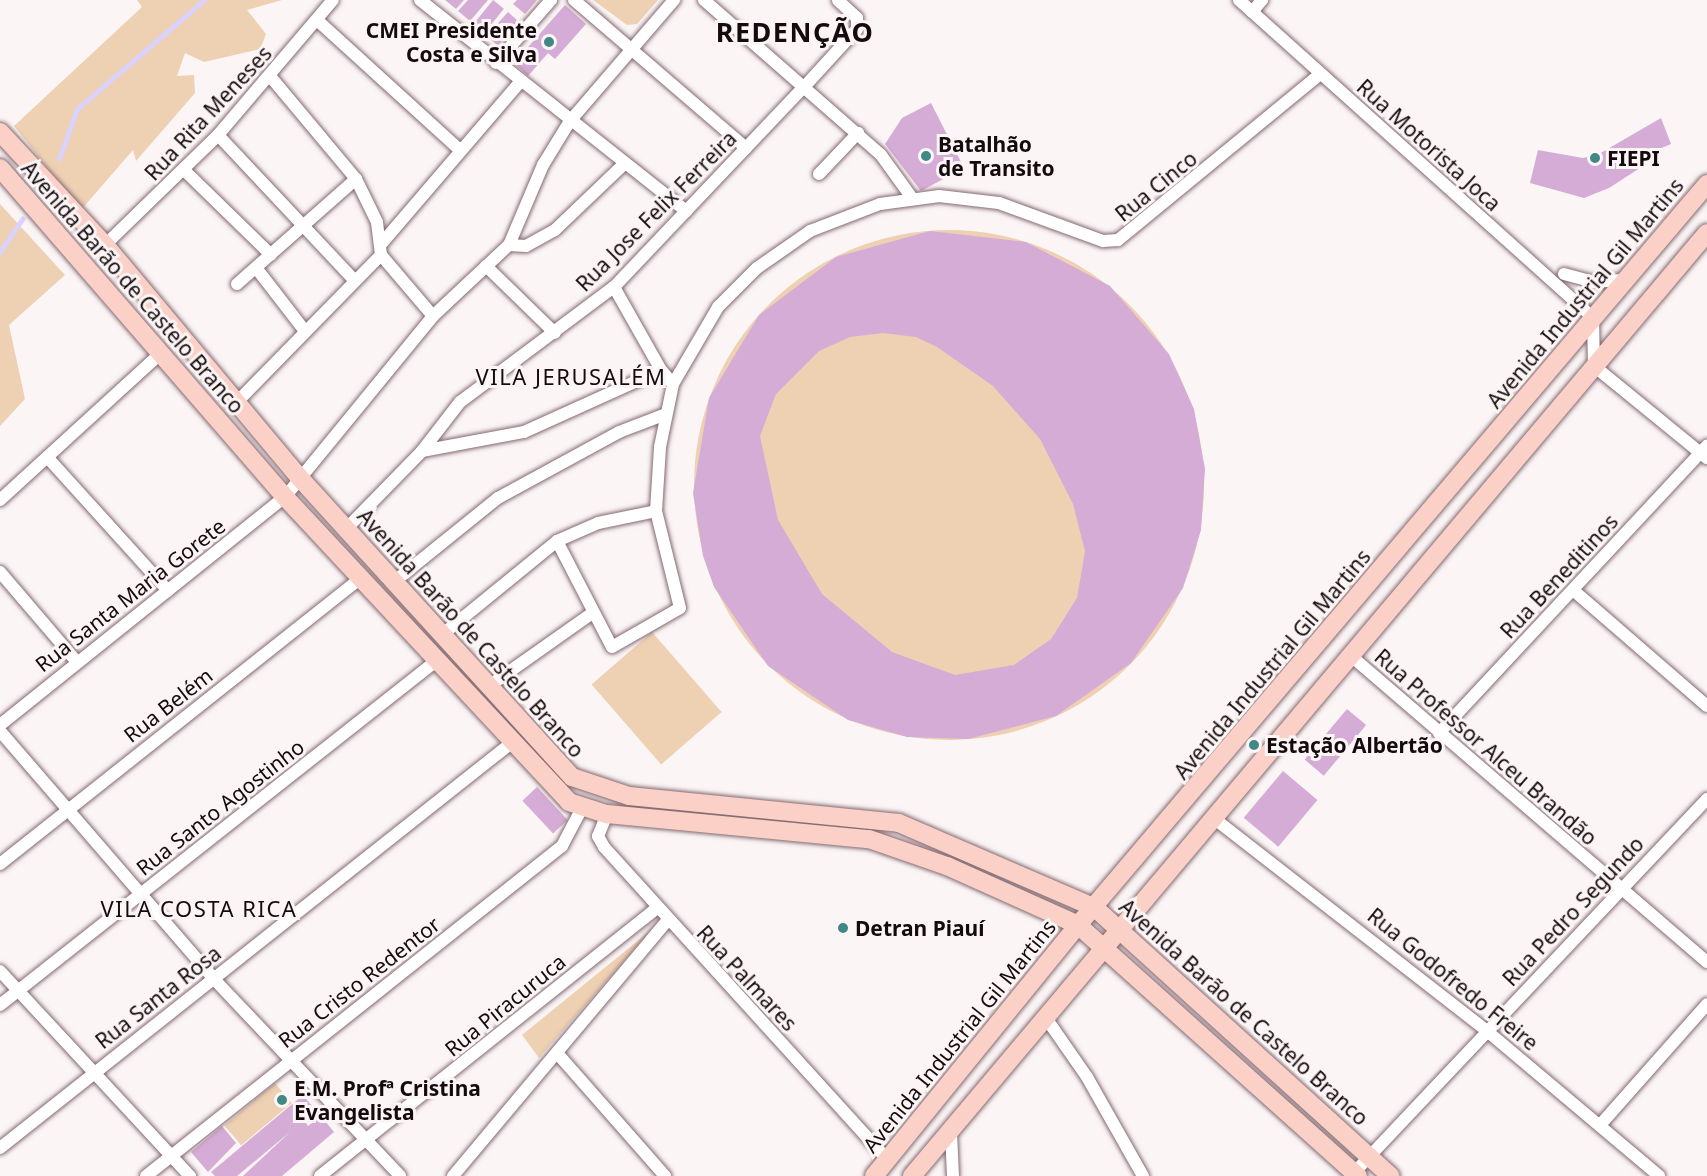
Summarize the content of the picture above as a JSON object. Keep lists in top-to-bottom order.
{
  "streets": {
    "main road": ["Avenida Barão de Castelo Branco", "Avenida Industrial Gil Martins"],
    "street": [
      "Rua Rita Meneses",
      "Rua Motorista Joca",
      "Rua Cinco",
      "Rua Jose Felix Ferreira",
      "Rua Beneditinos",
      "Rua Santa Maria Gorete",
      "Rua Belém",
      "Rua Professor Alceu Brandão",
      "Rua Santo Agostinho",
      "Rua Pedro Segundo",
      "Rua Palmares",
      "Rua Godofredo Freire",
      "Rua Cristo Redentor",
      "Rua Santa Rosa",
      "Rua Piracuruca"
    ]
  },
  "crossings": [
    ["Rua Rita Meneses", "Avenida Barão de Castelo Branco"],
    ["Rua Motorista Joca", "Rua Cinco"],
    ["Rua Motorista Joca", "Avenida Industrial Gil Martins"],
    ["Rua Jose Felix Ferreira", "Avenida Barão de Castelo Branco"],
    ["Avenida Barão de Castelo Branco", "Avenida Industrial Gil Martins"],
    ["Avenida Barão de Castelo Branco", "Rua Santa Maria Gorete"],
    ["Avenida Barão de Castelo Branco", "Rua Belém"],
    ["Avenida Barão de Castelo Branco", "Rua Santo Agostinho"],
    ["Avenida Barão de Castelo Branco", "Rua Pedro Segundo"],
    ["Avenida Barão de Castelo Branco", "Rua Palmares"],
    ["Avenida Barão de Castelo Branco", "Rua Cristo Redentor"],
    ["Avenida Barão de Castelo Branco", "Rua Santa Rosa"],
    ["Avenida Industrial Gil Martins", "Rua Palmares"],
    ["Rua Beneditinos", "Rua Professor Alceu Brandão"],
    ["Rua Professor Alceu Brandão", "Rua Pedro Segundo"],
    ["Rua Pedro Segundo", "Rua Godofredo Freire"],
    ["Rua Palmares", "Rua Piracuruca"]
  ],
  "districts": ["REDENÇÃO", "VILA JERUSALÉM", "VILA COSTA RICA"],
  "places": [
    "CMEI Presidente Costa e Silva",
    "Batalhão de Transito",
    "FIEPI",
    "Estação Albertão",
    "Detran Piauí",
    "E.M. Profª Cristina Evangelista"
  ]
}
